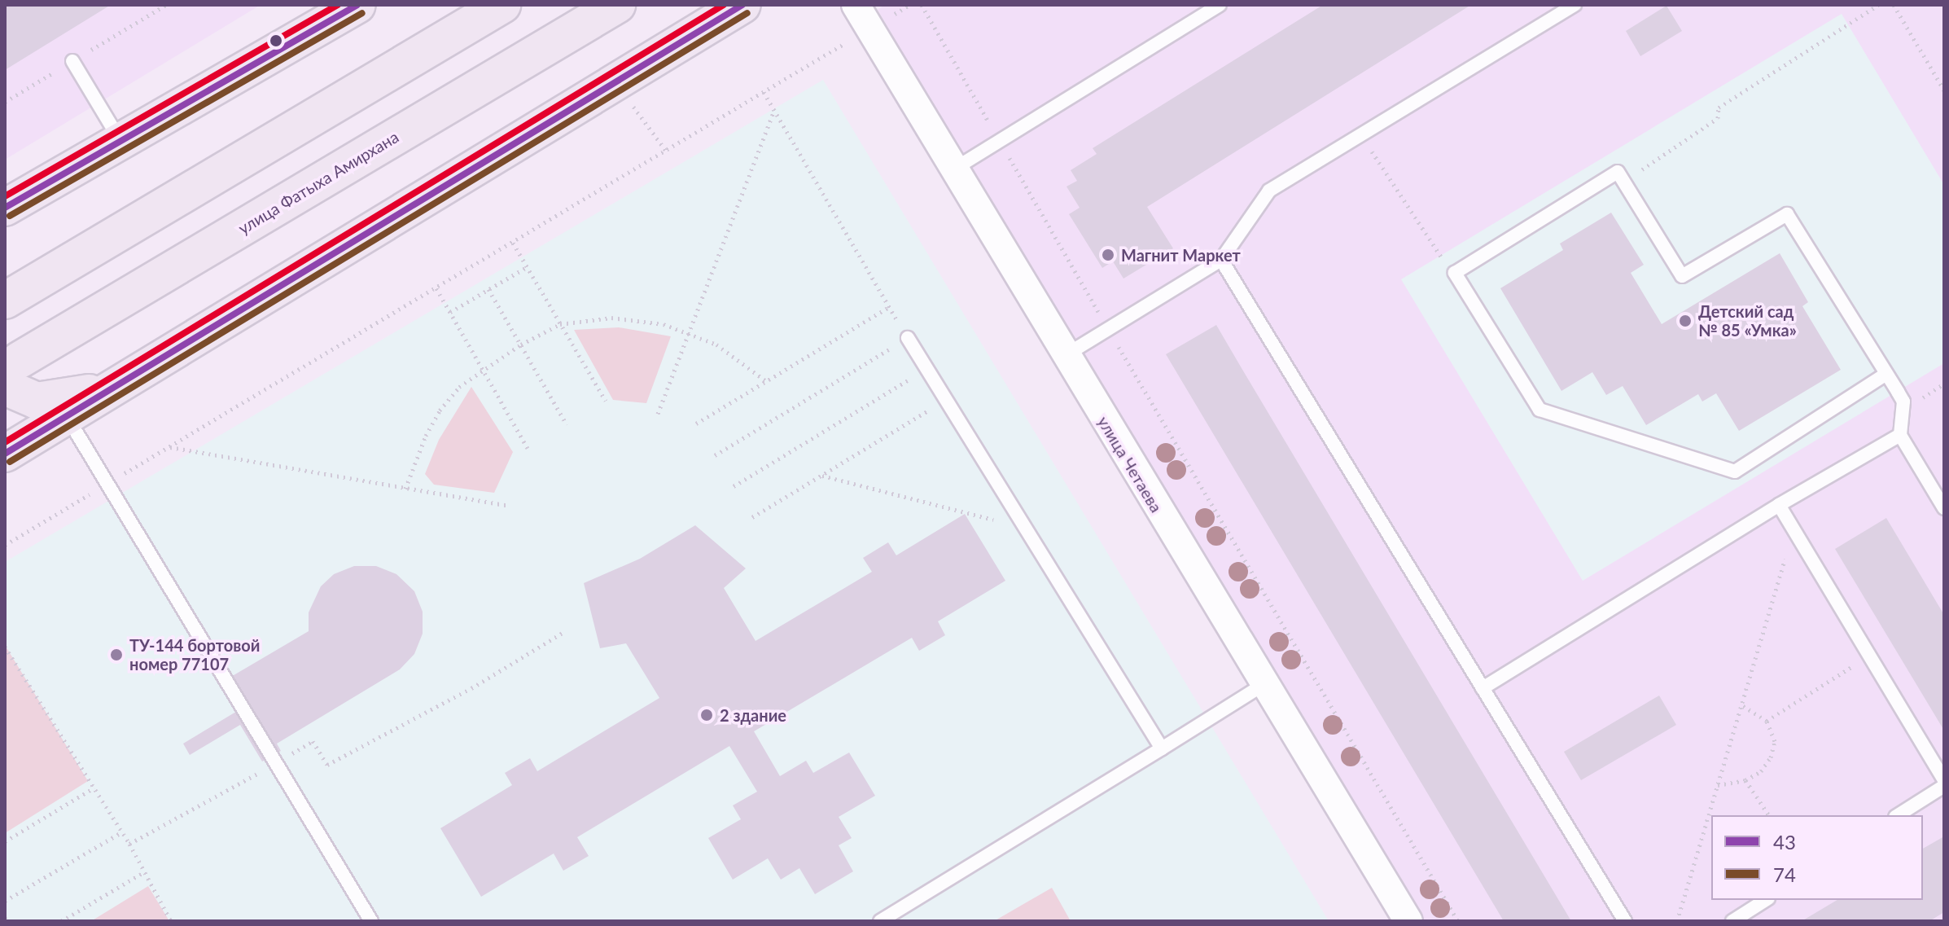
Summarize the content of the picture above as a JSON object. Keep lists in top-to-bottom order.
{
  "streets": {
    "main road": ["улица Фатыха Амирхана"],
    "street": ["улица Четаева"]
  },
  "places": [
    "Магнит Маркет",
    "Детский сад № 85 «Умка»",
    "ТУ-144 бортовой номер 77107",
    "2 здание"
  ],
  "lines": ["transit line 43", "transit line 74"],
  "legend": ["43", "74"]
}
